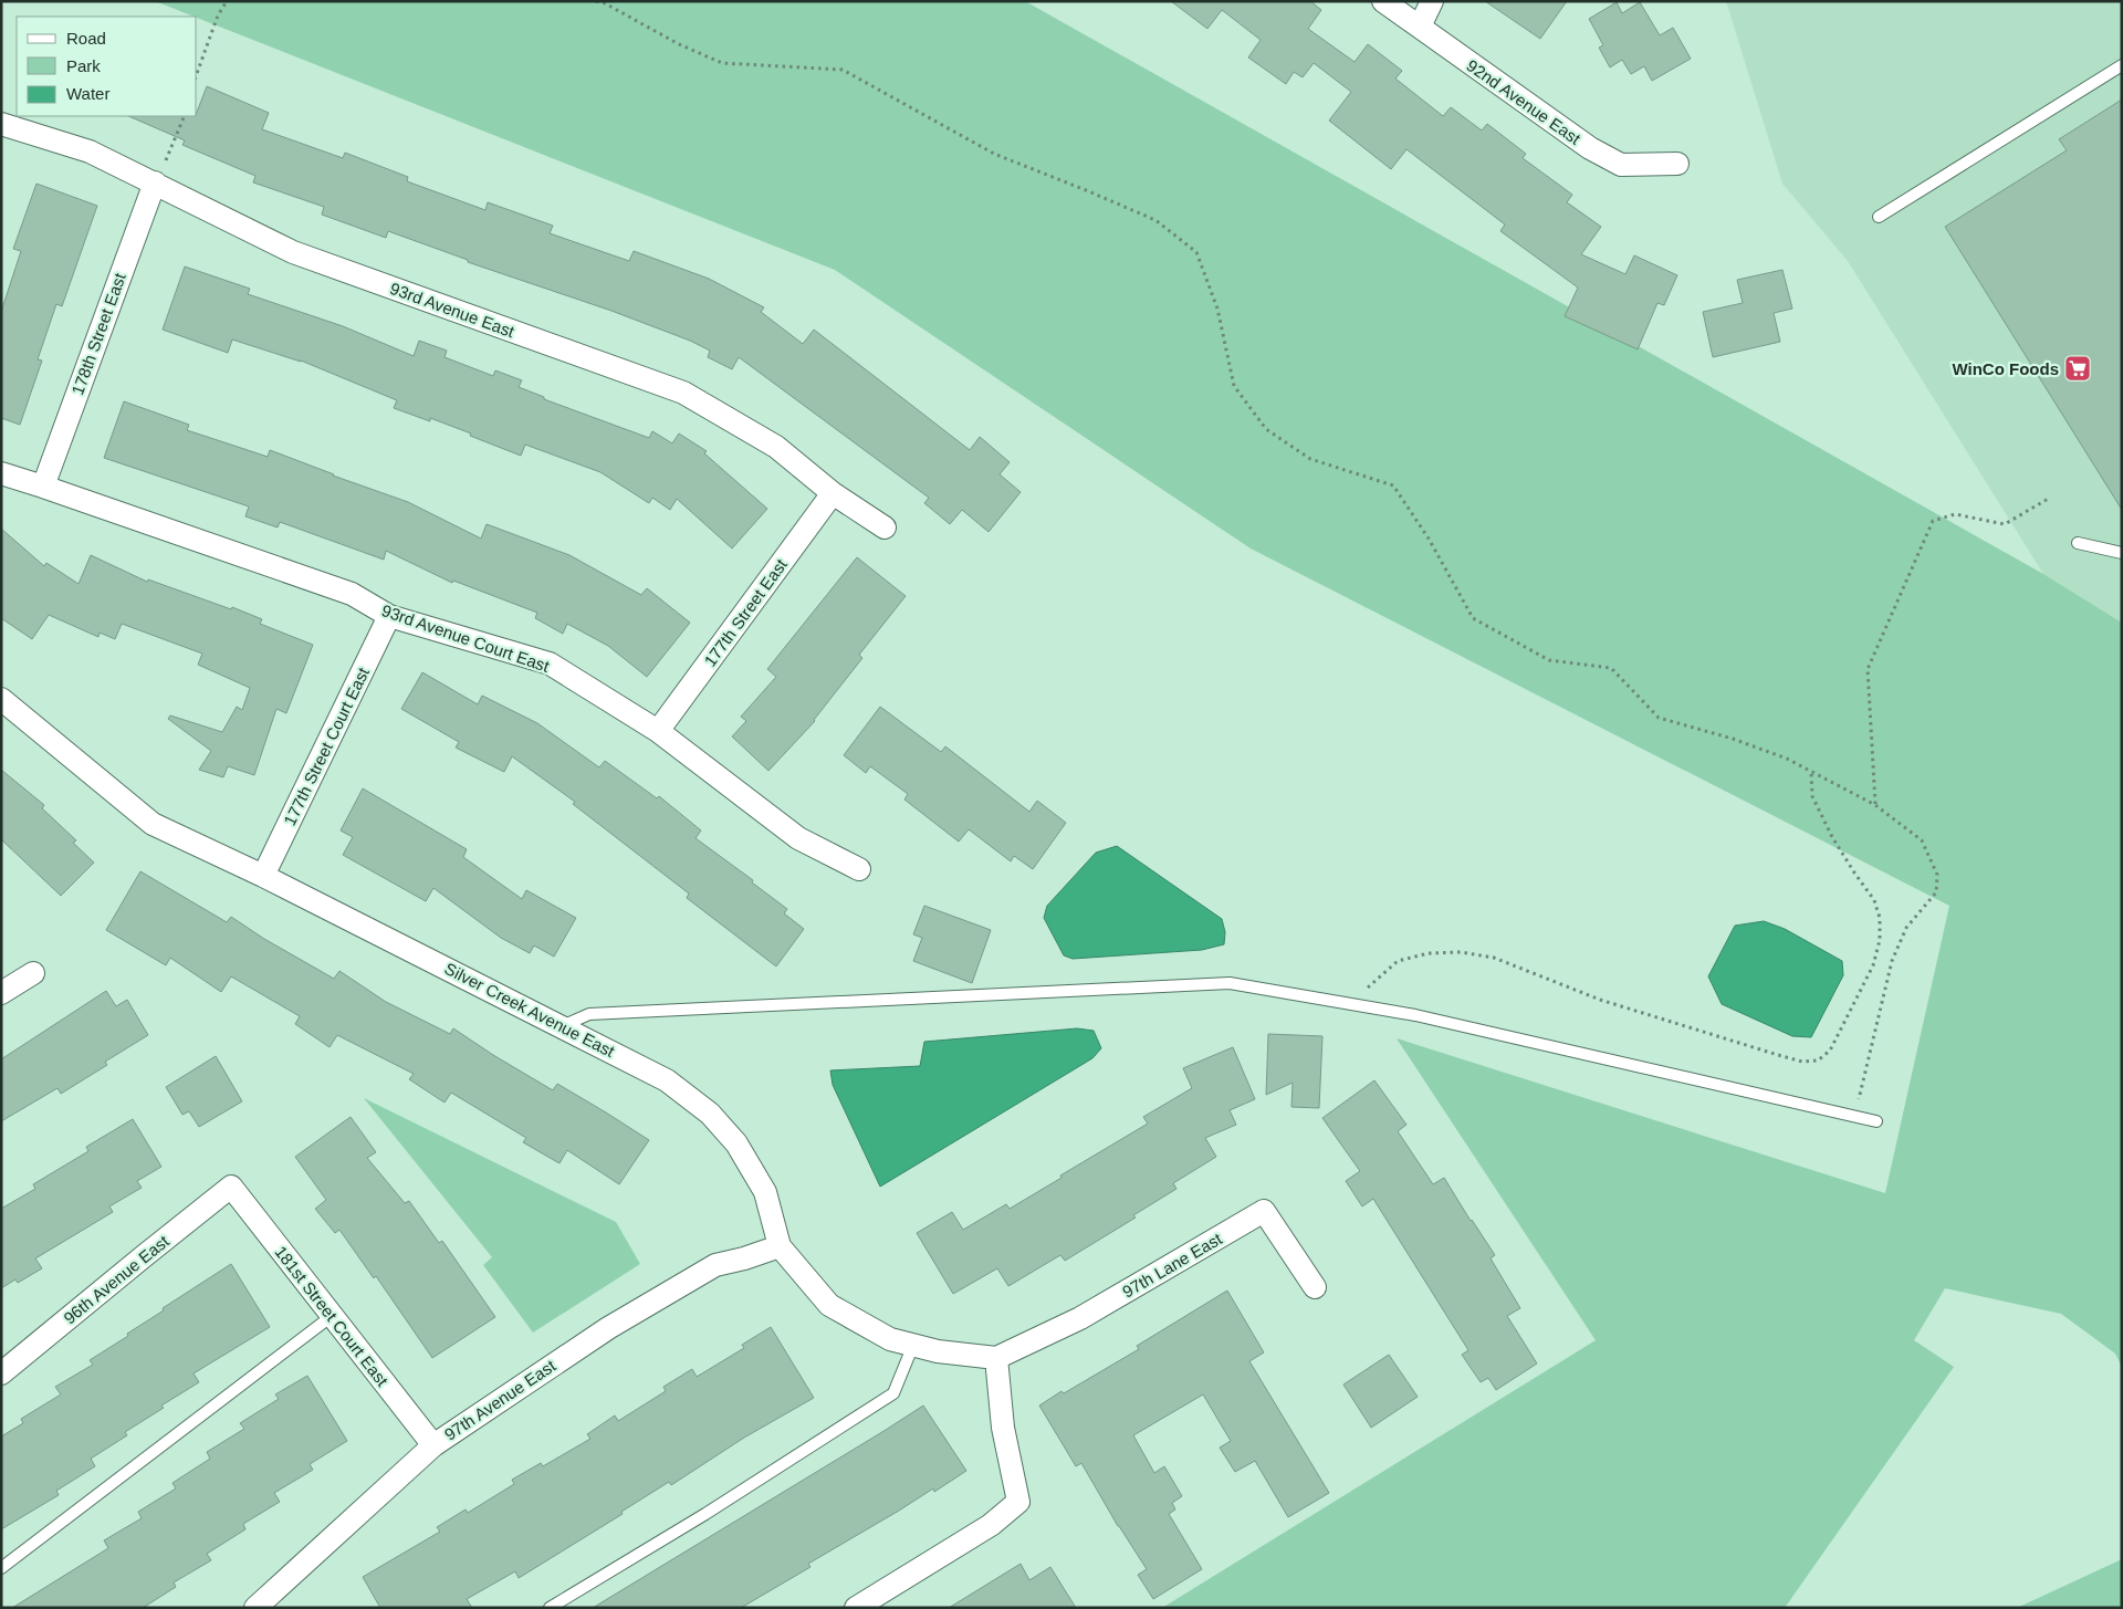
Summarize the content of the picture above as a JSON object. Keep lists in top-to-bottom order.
{
  "streets": {
    "street": [
      "92nd Avenue East",
      "93rd Avenue East",
      "178th Street East",
      "177th Street East",
      "93rd Avenue Court East",
      "177th Street Court East",
      "Silver Creek Avenue East",
      "97th Lane East",
      "96th Avenue East",
      "181st Street Court East",
      "97th Avenue East"
    ]
  },
  "crossings": [
    ["93rd Avenue East", "178th Street East"],
    ["93rd Avenue East", "177th Street East"],
    ["178th Street East", "93rd Avenue Court East"],
    ["177th Street East", "93rd Avenue Court East"],
    ["93rd Avenue Court East", "177th Street Court East"],
    ["177th Street Court East", "Silver Creek Avenue East"],
    ["Silver Creek Avenue East", "97th Lane East"],
    ["Silver Creek Avenue East", "97th Avenue East"],
    ["96th Avenue East", "181st Street Court East"],
    ["181st Street Court East", "97th Avenue East"]
  ],
  "places": {
    "supermarket": ["WinCo Foods"]
  },
  "legend": ["Road", "Park", "Water"]
}
